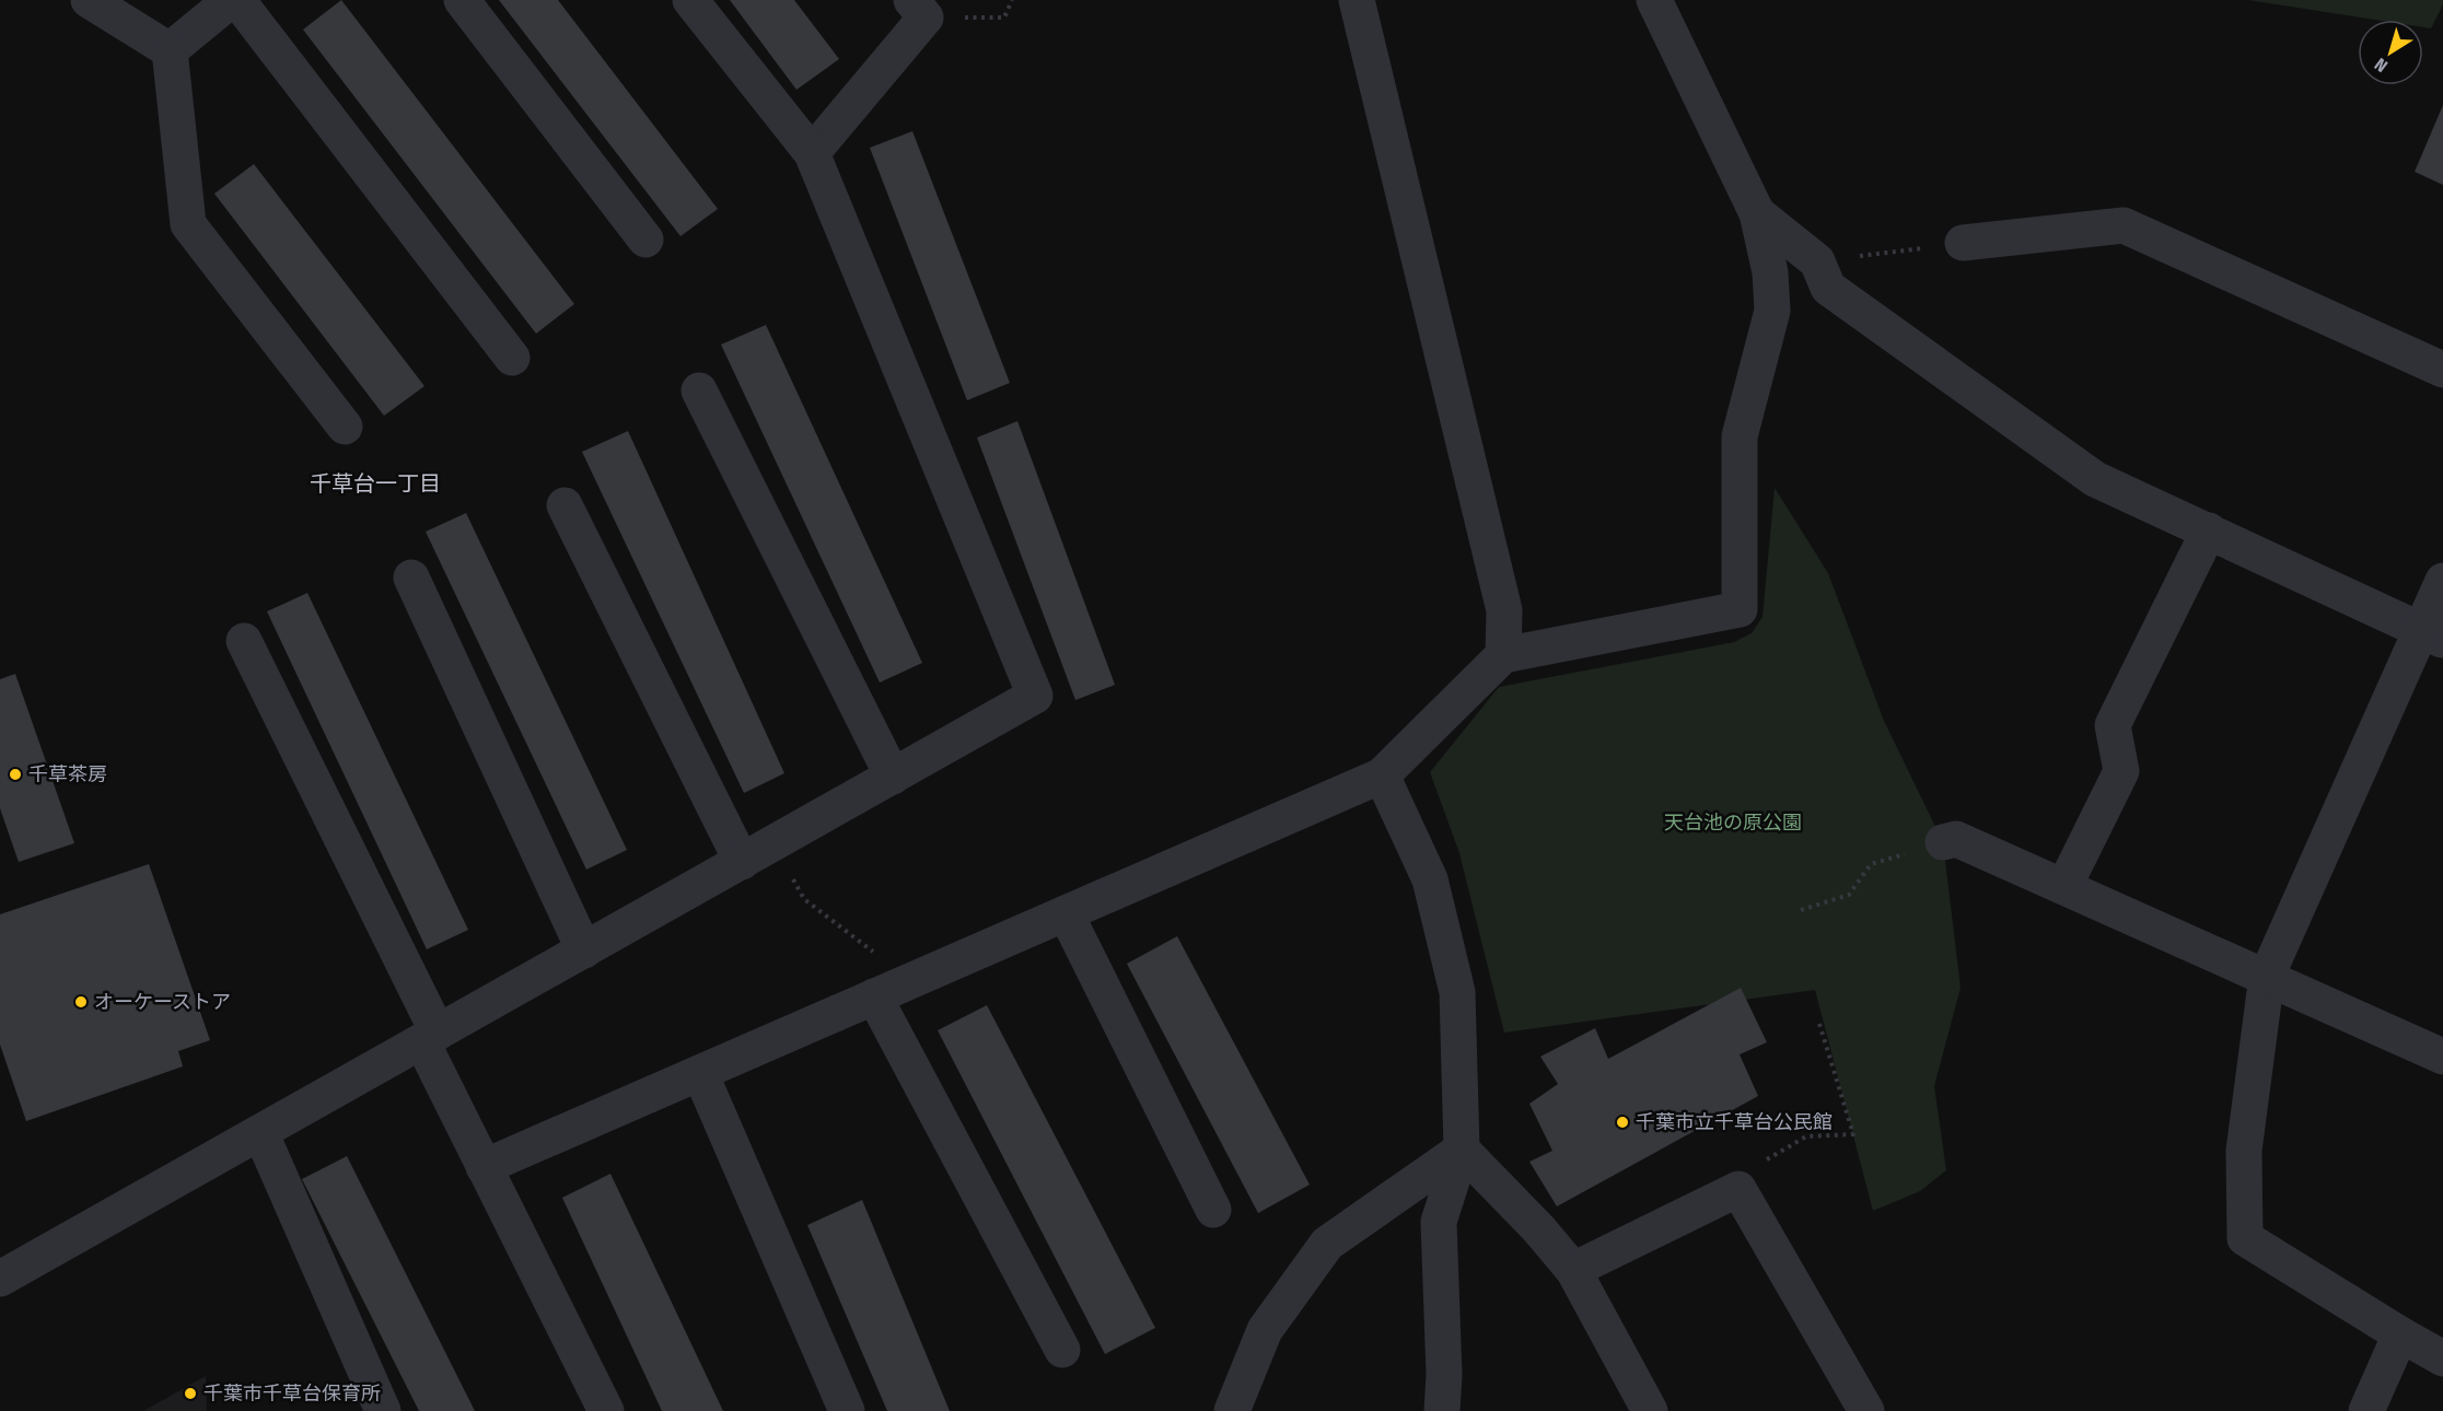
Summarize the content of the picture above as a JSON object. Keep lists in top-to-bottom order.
{
  "districts": ["千草台一丁目"],
  "parks": ["天台池の原公園"],
  "places": [
    "千草茶房",
    "オーケーストア",
    "千葉市立千草台公民館",
    "千葉市千草台保育所"
  ],
  "north": "bottom left"
}
